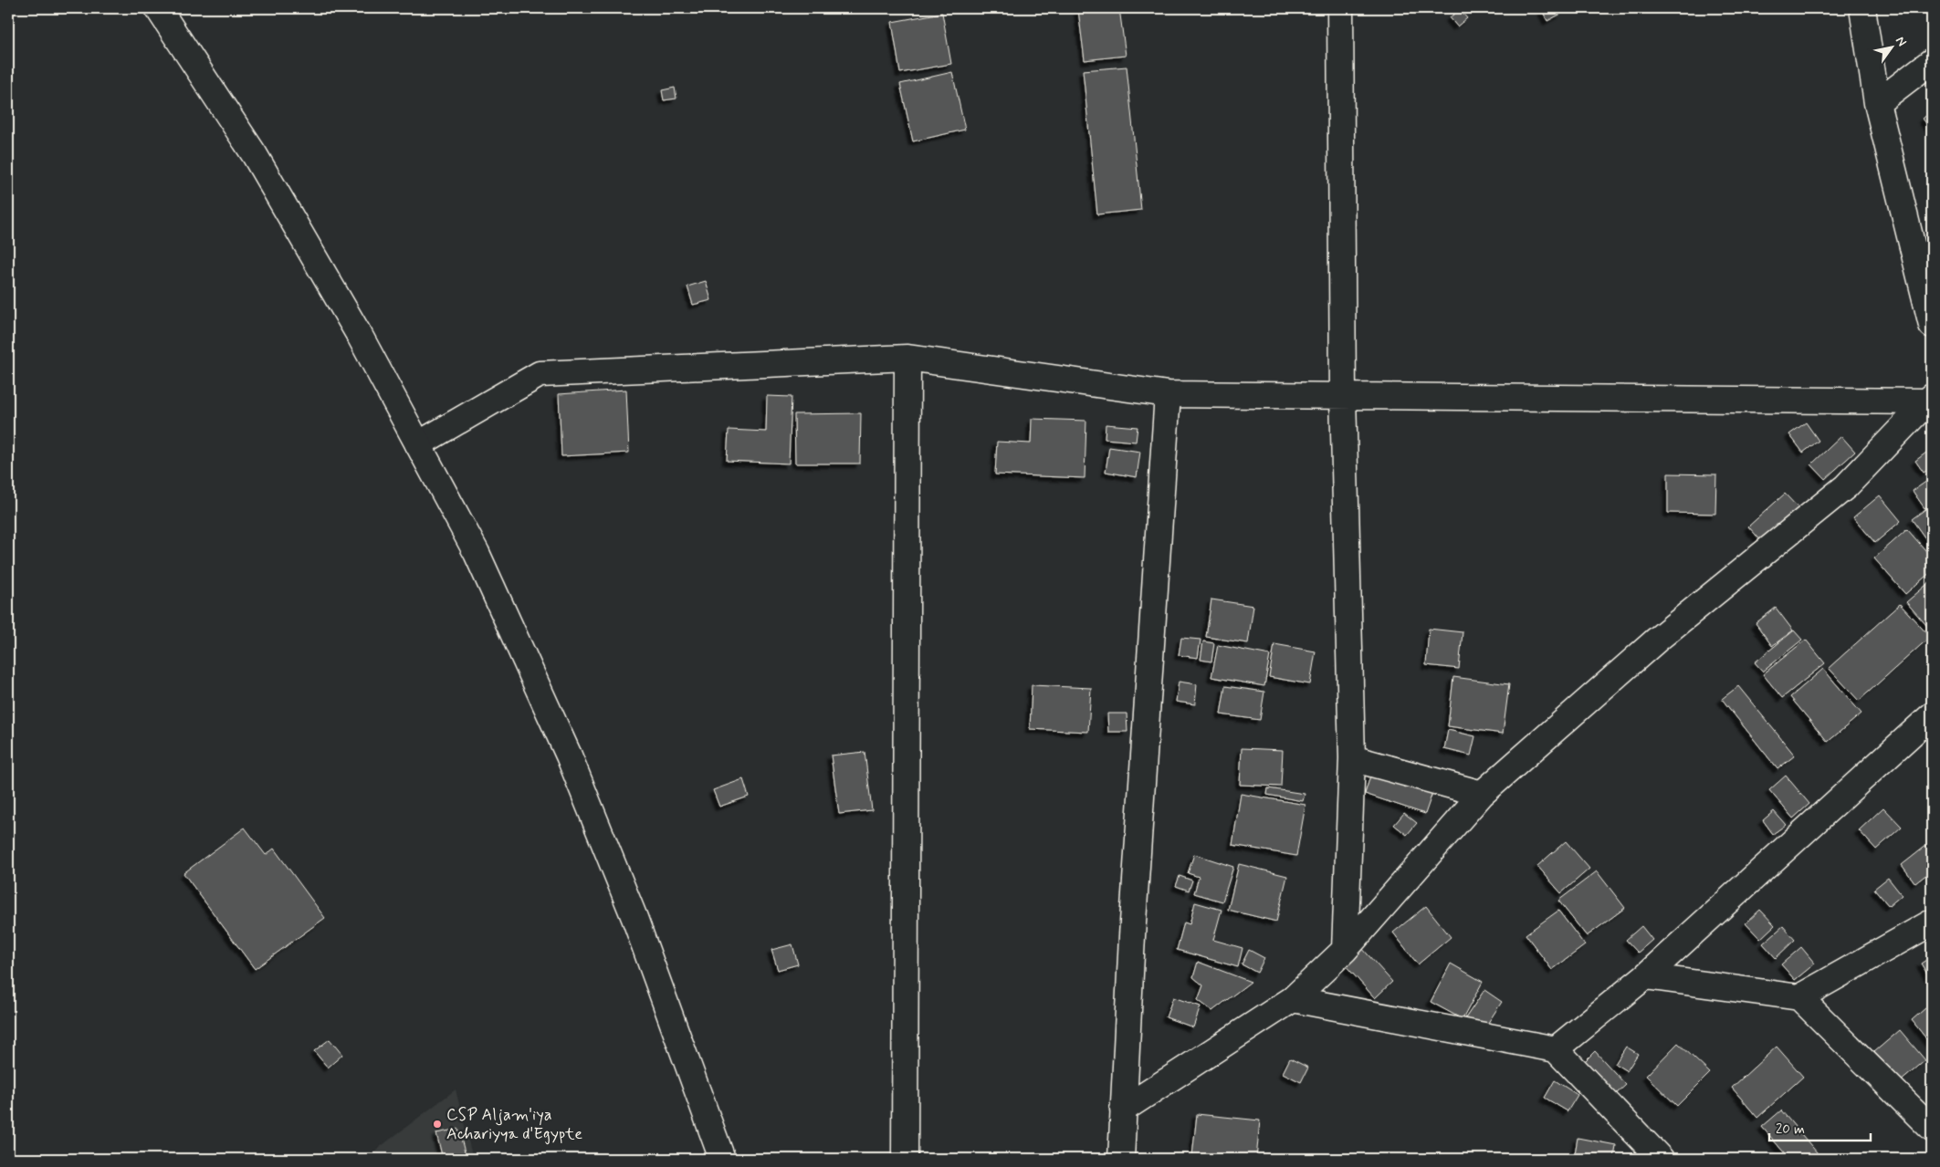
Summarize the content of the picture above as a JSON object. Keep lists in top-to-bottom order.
{
  "places": ["CSP Aljam'iya Achariyya d'Egypte"],
  "scale_bar": "20 m",
  "north": "top right"
}
